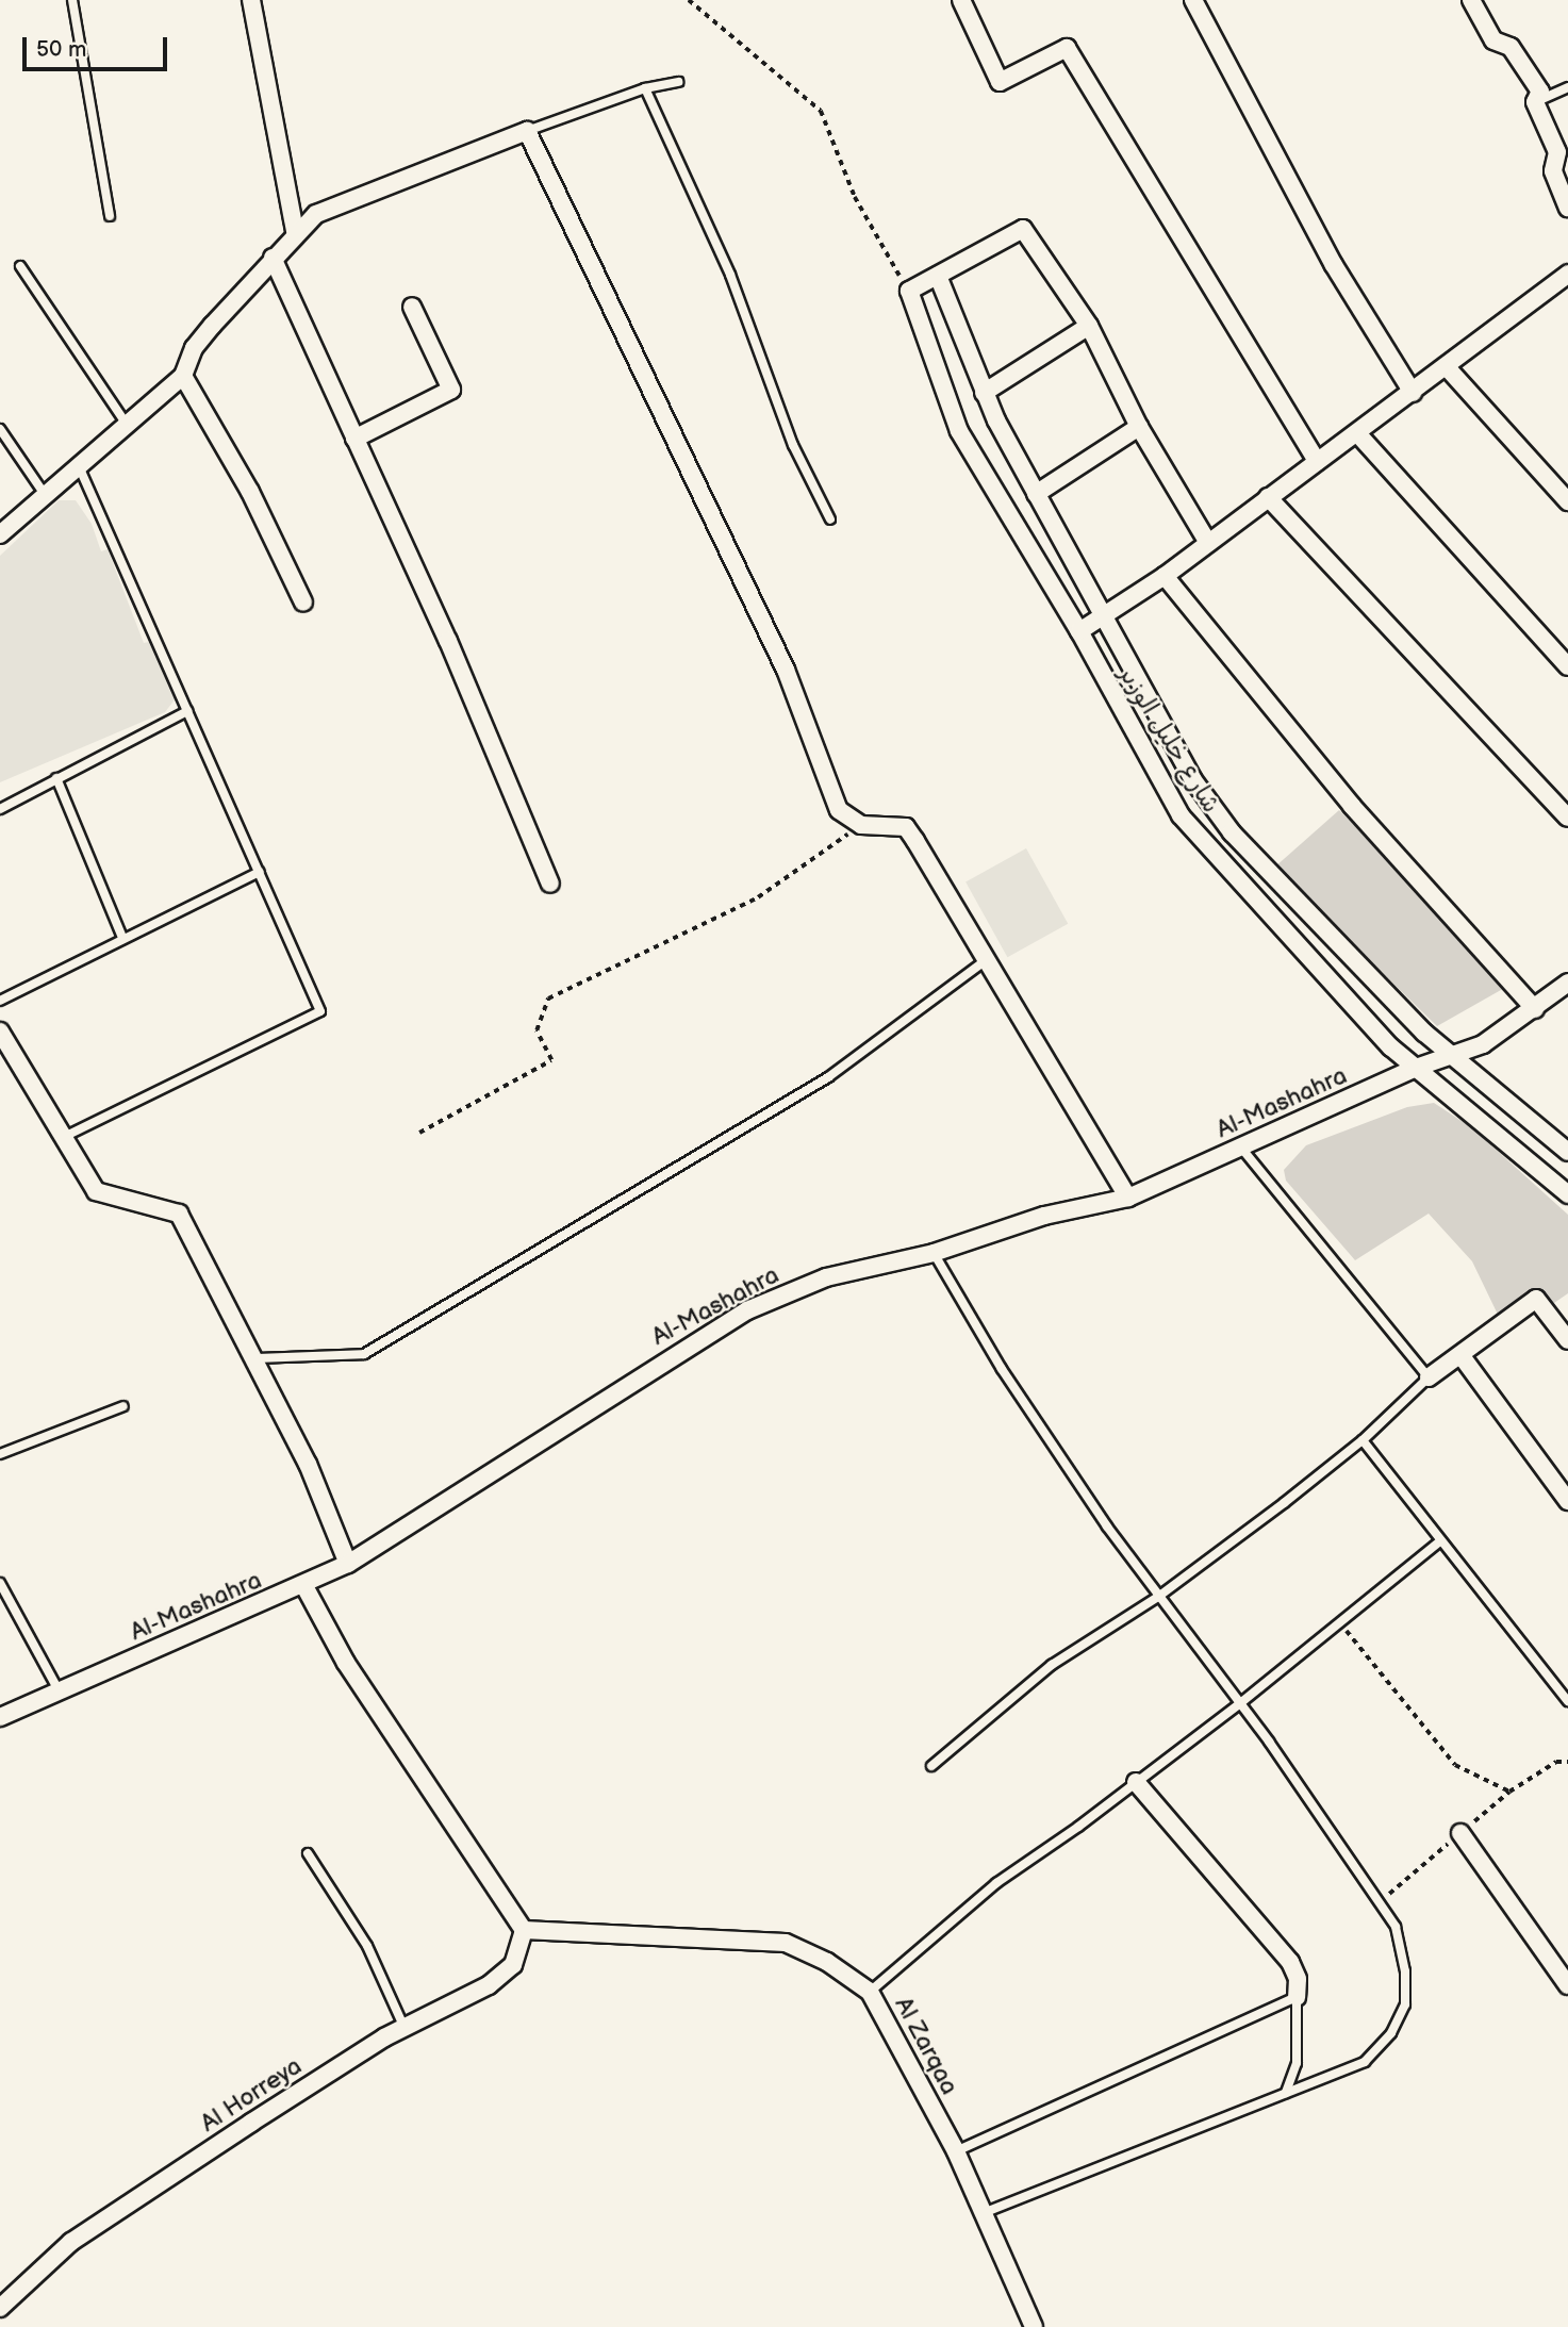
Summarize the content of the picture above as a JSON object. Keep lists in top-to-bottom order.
{
  "streets": {
    "street": [
      "شارع خليل الوزير",
      "Al-Mashahra",
      "Al Zarqaa",
      "Al Horreya"
    ]
  },
  "crossings": [
    ["شارع خليل الوزير", "Al-Mashahra"],
    ["Al Zarqaa", "Al Horreya"]
  ],
  "scale_bar": "50 m"
}
